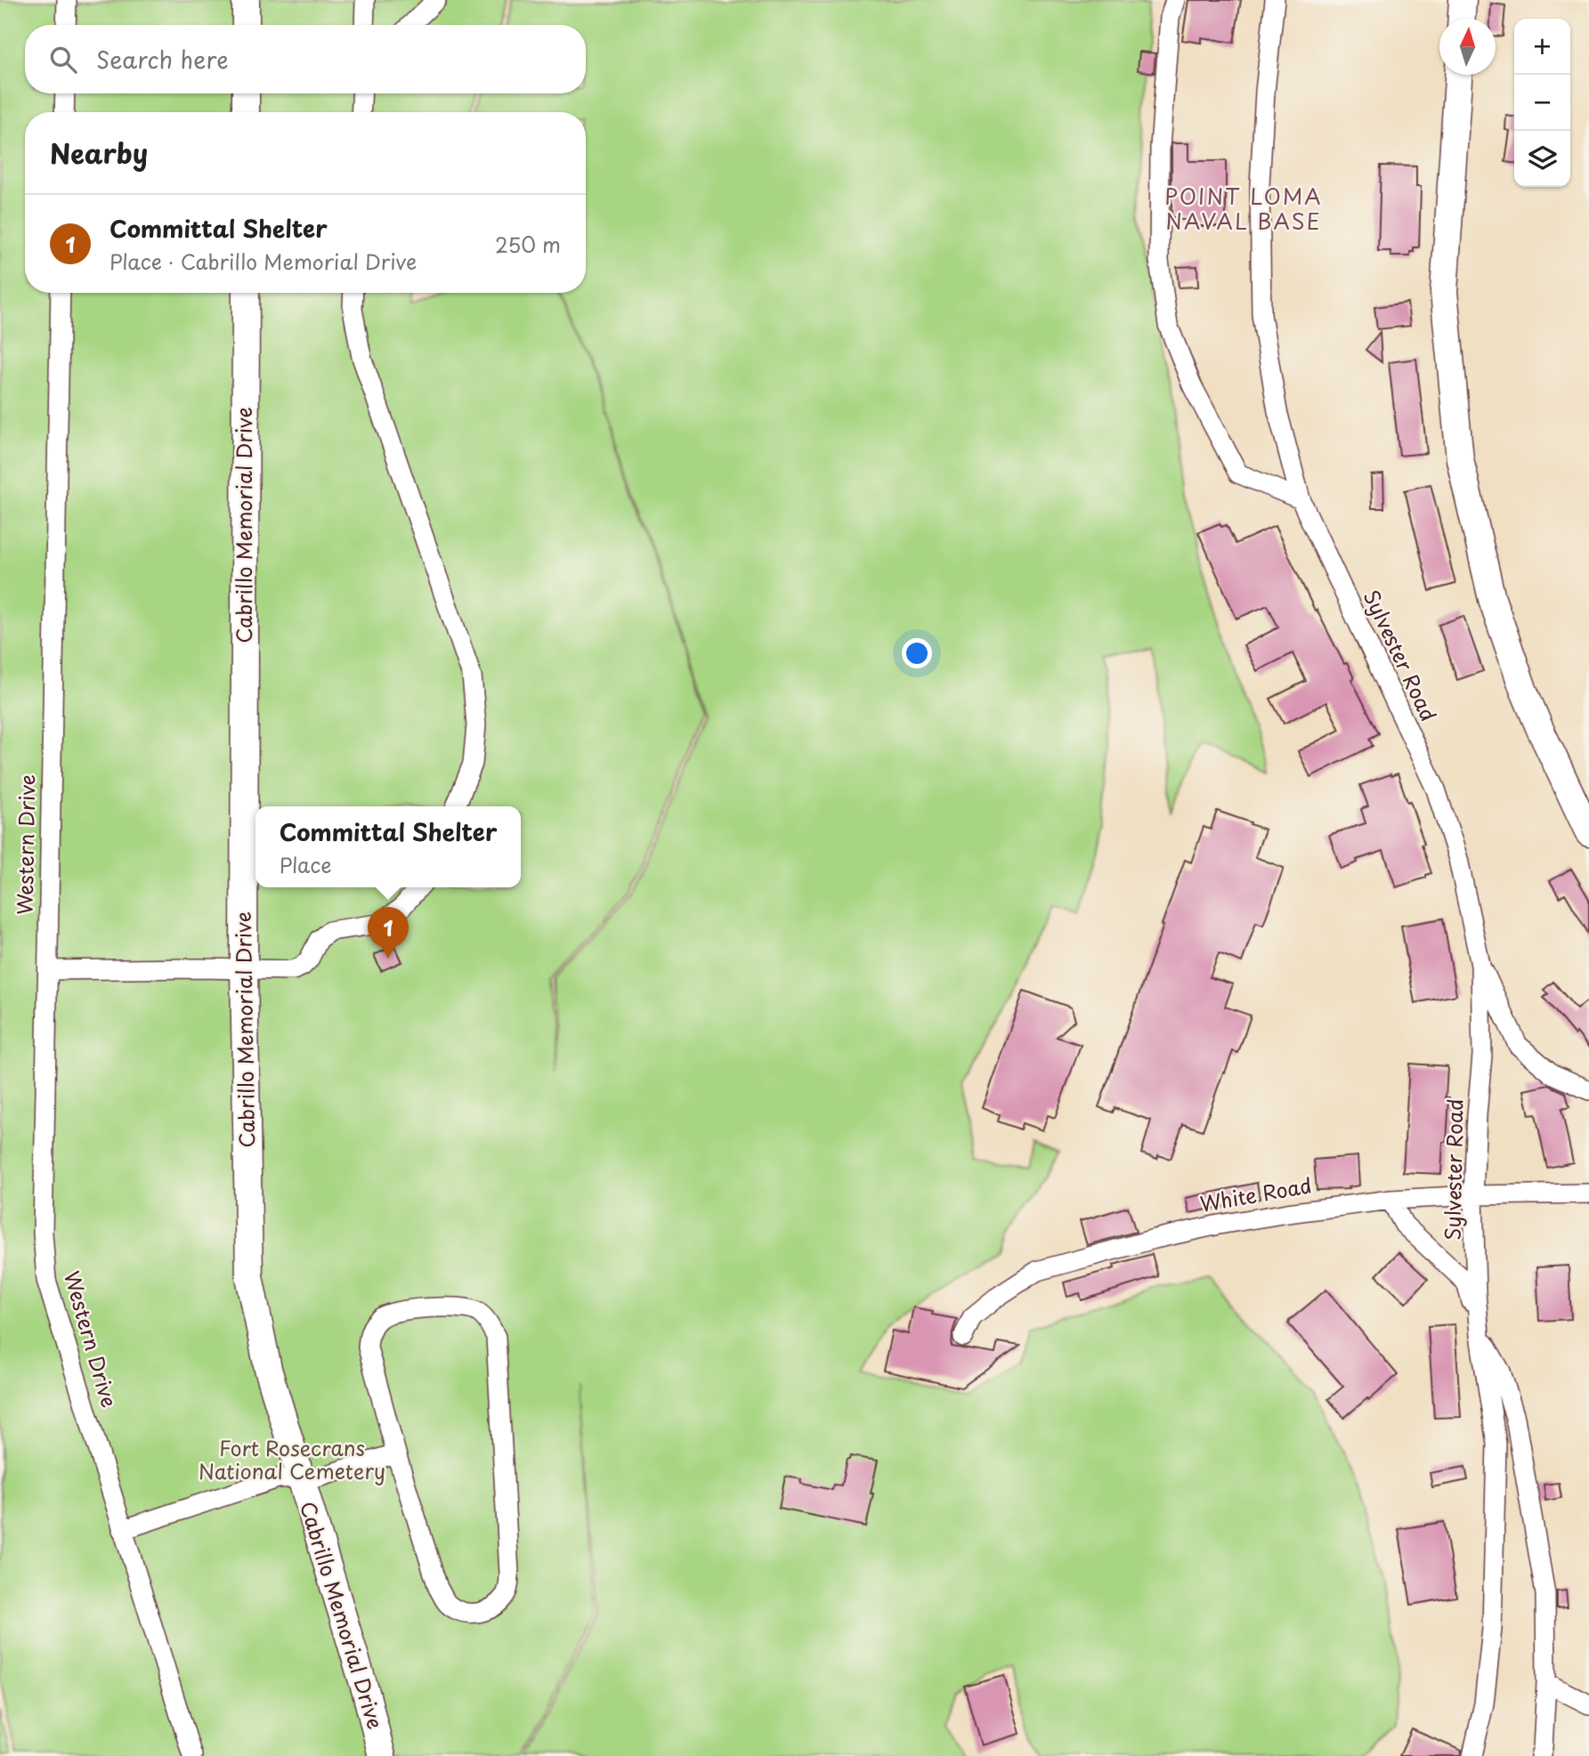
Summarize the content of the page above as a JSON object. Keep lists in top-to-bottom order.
{
  "streets": {
    "main road": ["Cabrillo Memorial Drive"],
    "street": ["Sylvester Road", "Western Drive", "White Road"]
  },
  "crossings": [
    ["Sylvester Road", "White Road"]
  ],
  "districts": ["POINT LOMA NAVAL BASE"],
  "parks": ["Fort Rosecrans National Cemetery"],
  "north": "top",
  "page": {
    "map_buttons": ["+", "−"],
    "search": "Search here",
    "heading": "Nearby",
    "list": [
      {
        "mark": "1",
        "name": "Committal Shelter",
        "note": "Place · Cabrillo Memorial Drive",
        "value": "250 m"
      }
    ],
    "popup": ["Committal Shelter", "Place"],
    "pins": "1"
  }
}
